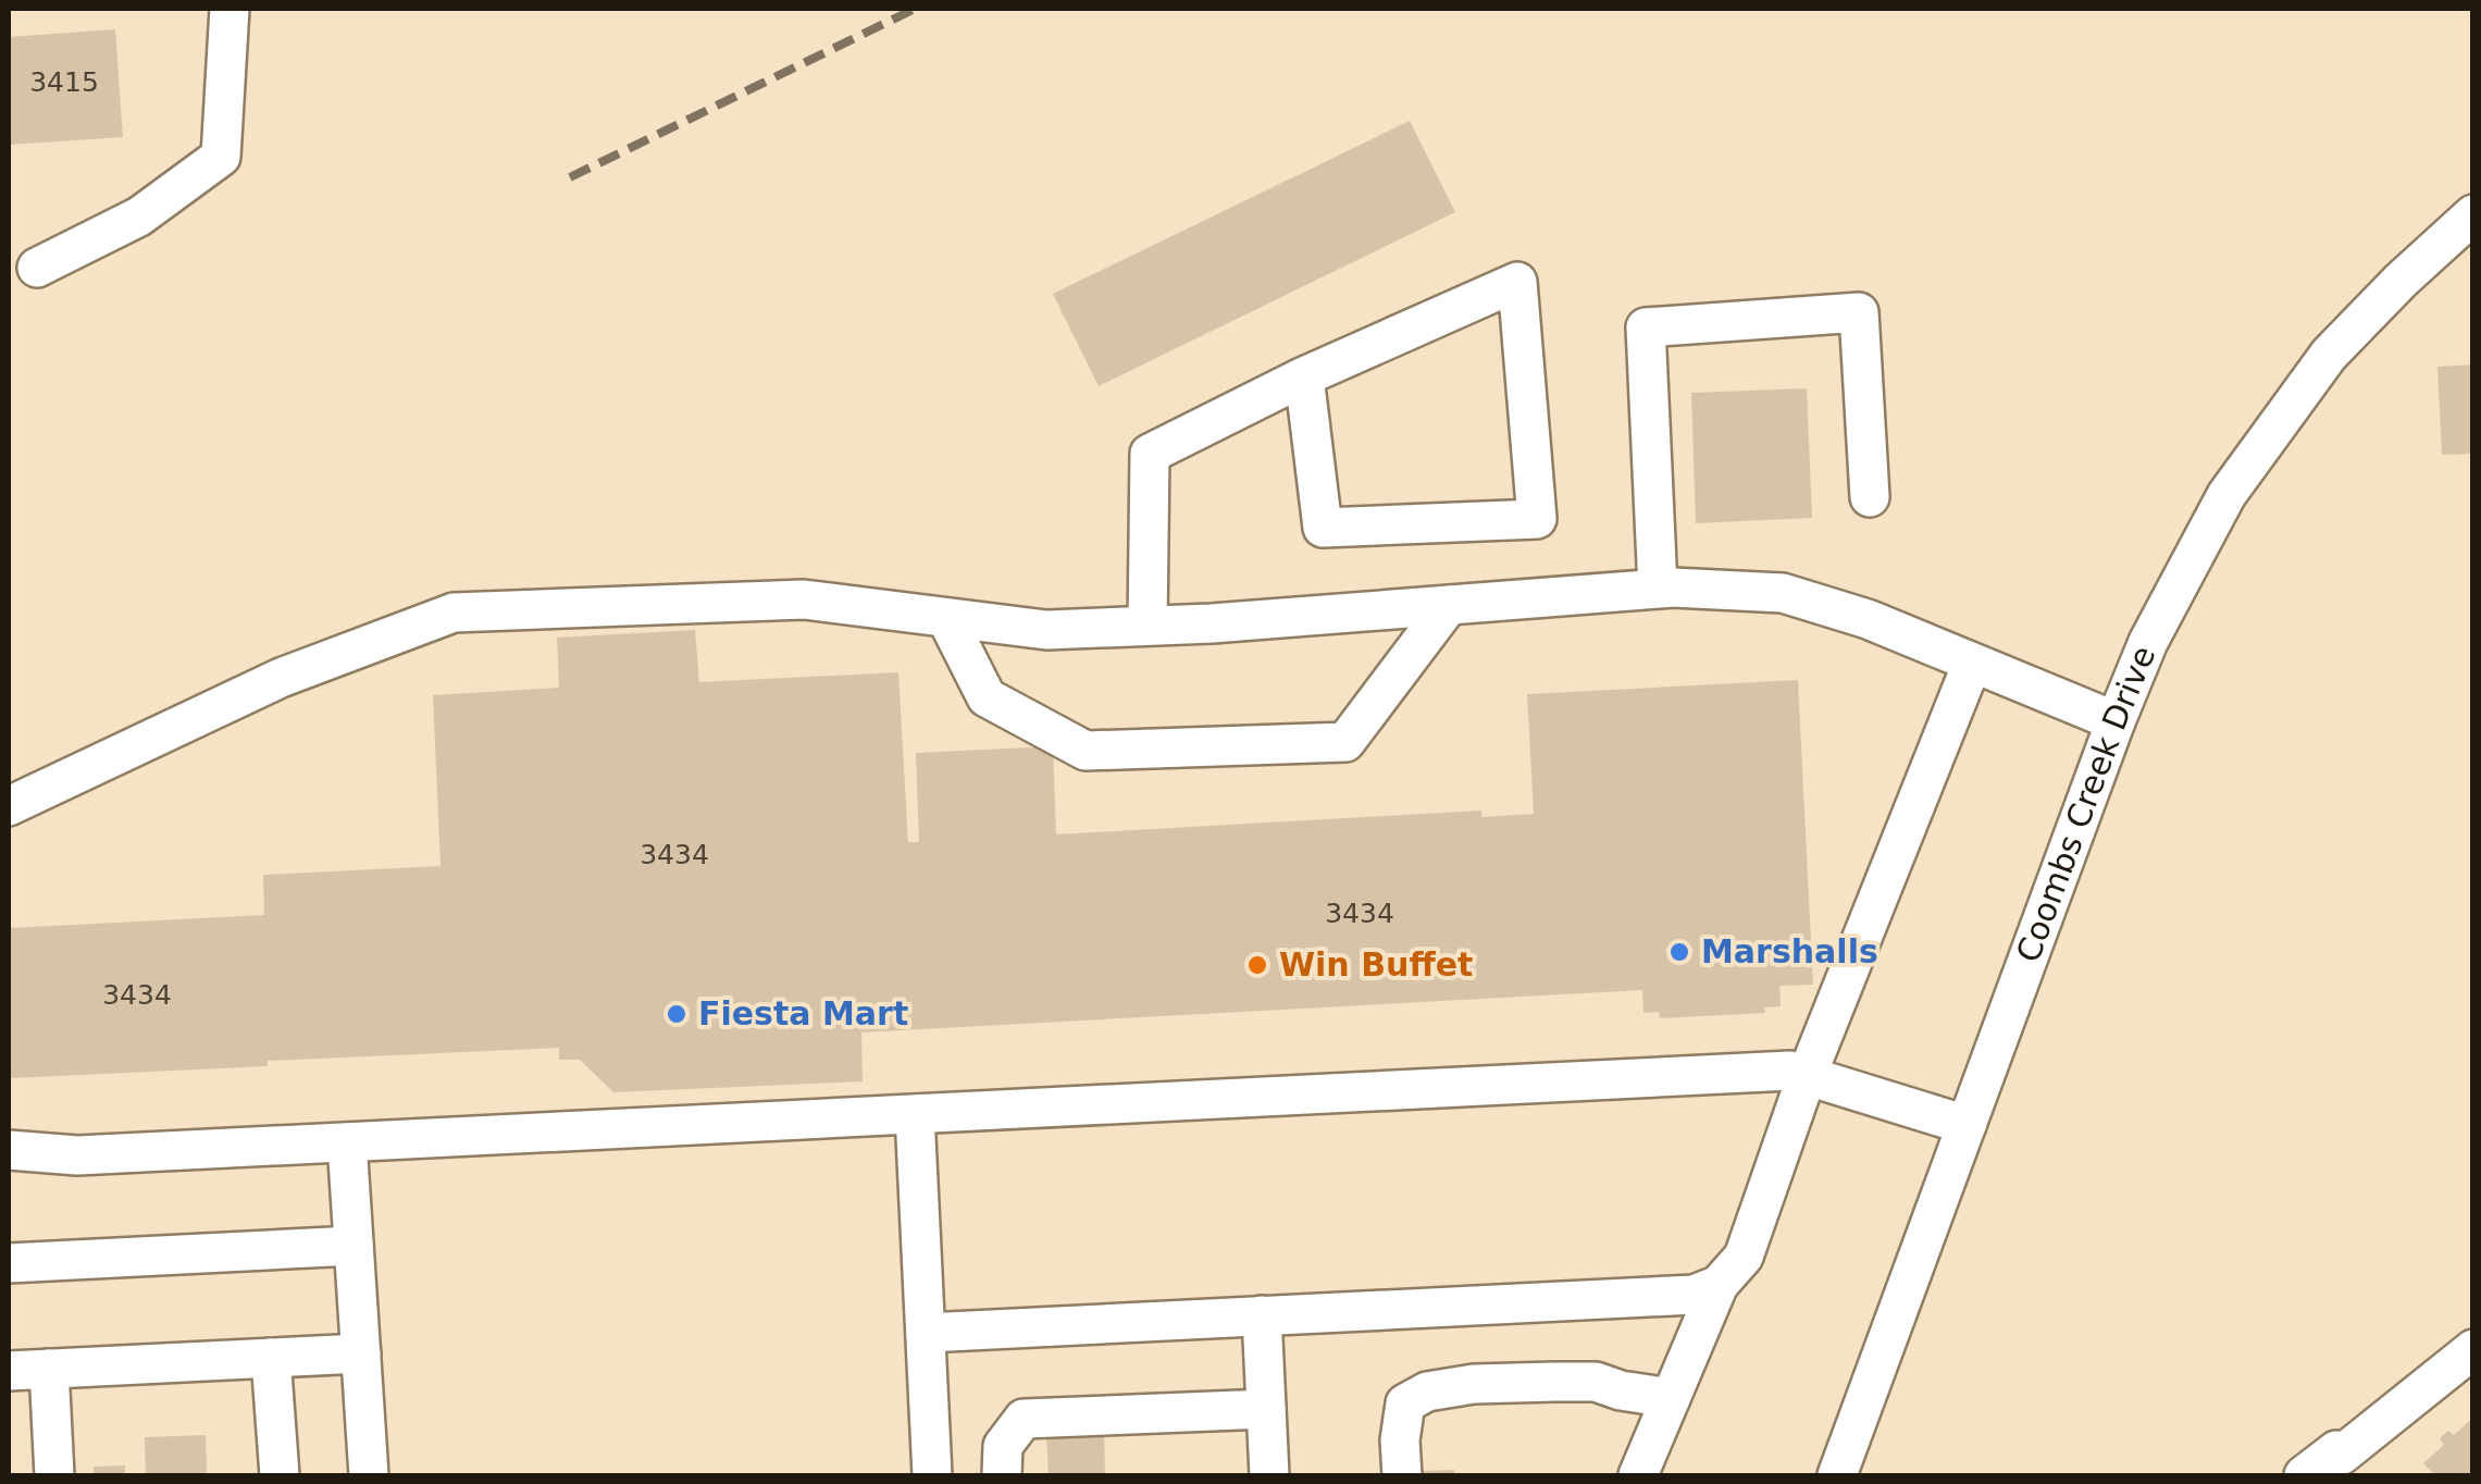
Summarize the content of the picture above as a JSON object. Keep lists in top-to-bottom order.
{
  "streets": {
    "street": ["Coombs Creek Drive"]
  },
  "places": ["Marshalls", "Win Buffet", "Fiesta Mart"],
  "house_numbers": [
    "3415",
    "3434",
    "3434",
    "3434"
  ]
}
